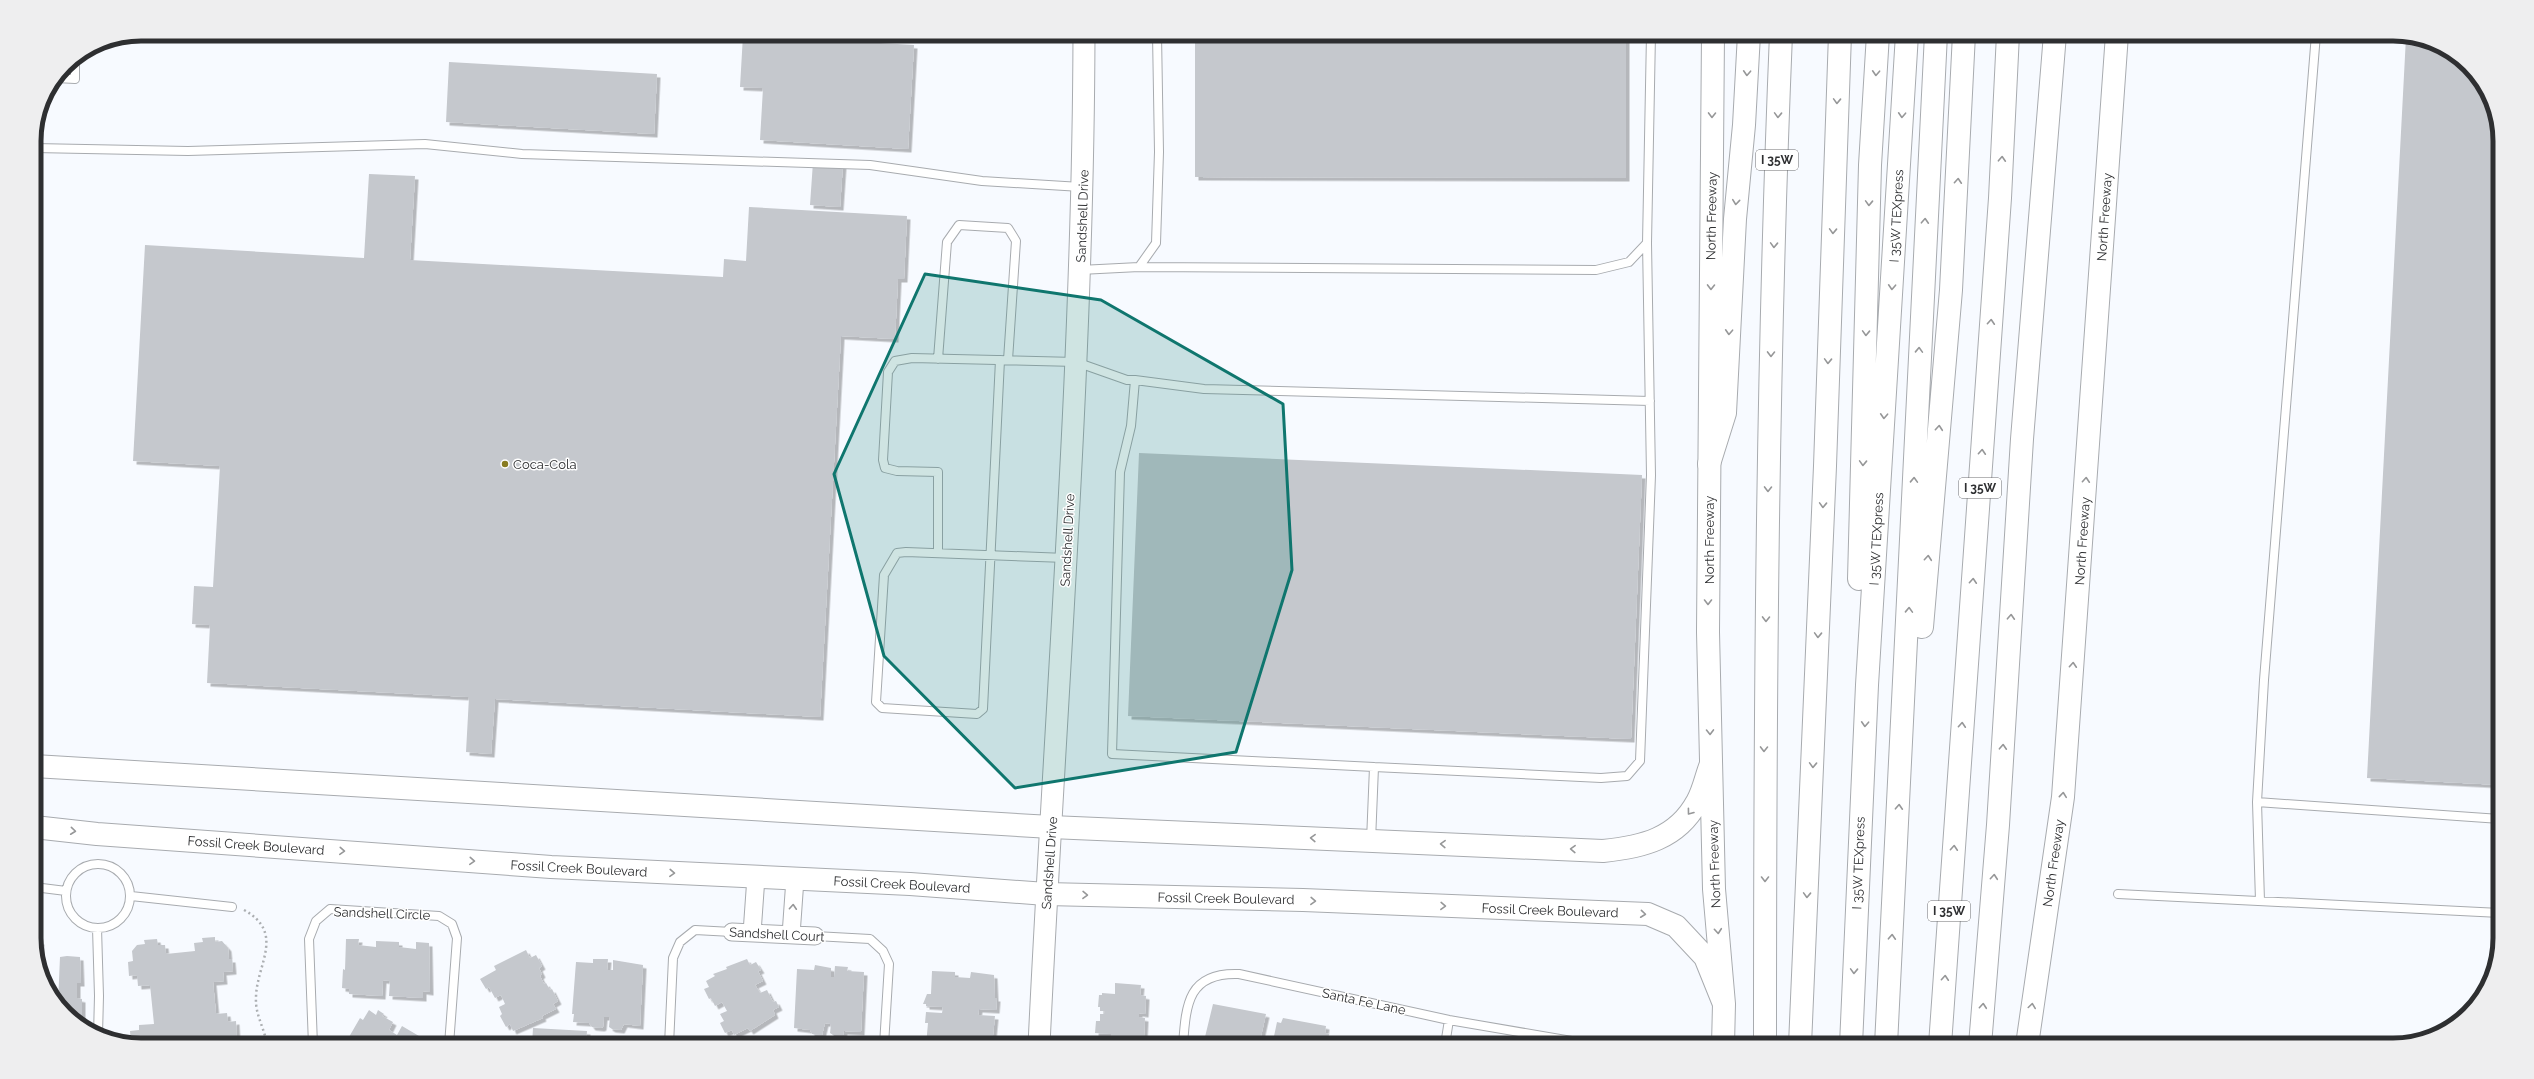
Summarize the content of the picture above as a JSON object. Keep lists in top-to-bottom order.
{
  "streets": {
    "main road": [
      "I 35W",
      "North Freeway",
      "I 35W TEXpress",
      "Fossil Creek Boulevard"
    ],
    "street": ["Sandshell Drive", "Sandshell Court"],
    "lane": ["Sandshell Circle", "Santa Fe Lane"]
  },
  "crossings": [
    ["Sandshell Drive", "Fossil Creek Boulevard"],
    ["North Freeway", "Fossil Creek Boulevard"]
  ],
  "places": ["Coca-Cola"]
}
